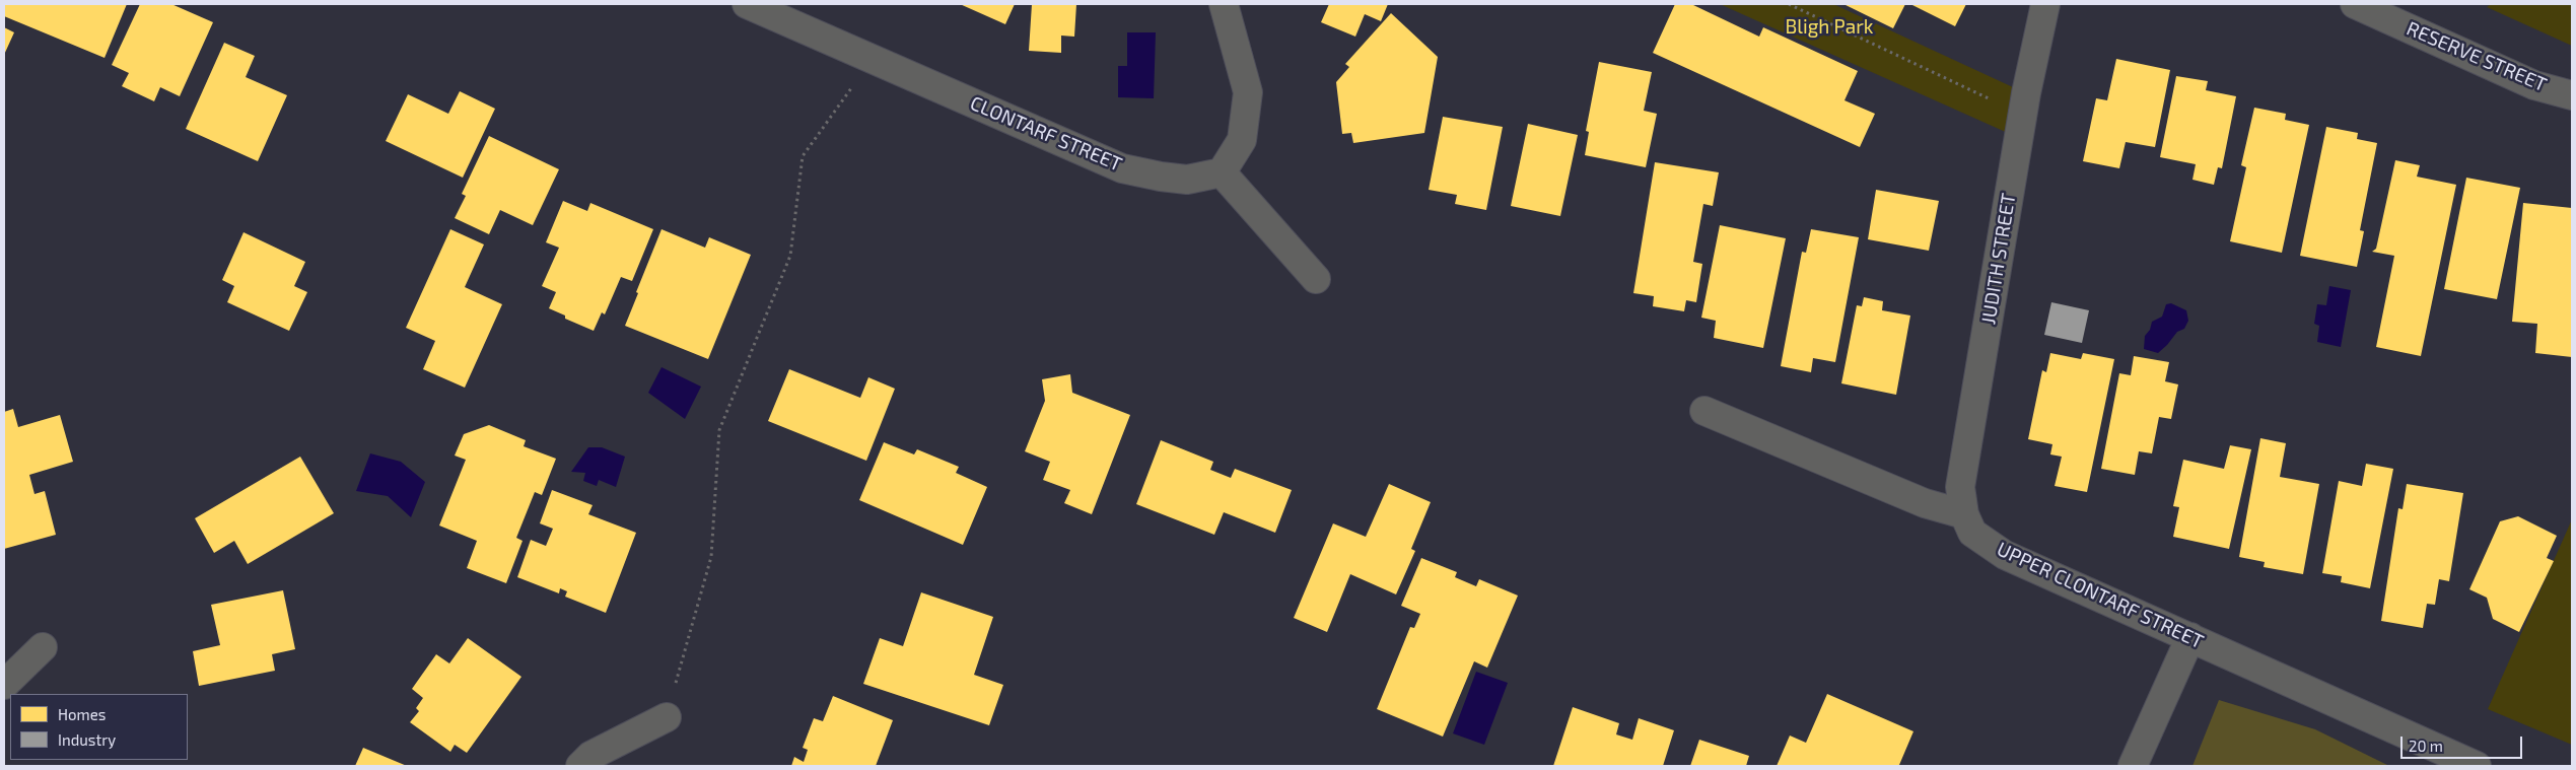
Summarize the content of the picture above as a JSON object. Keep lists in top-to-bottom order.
{
  "streets": {
    "street": [
      "RESERVE STREET",
      "CLONTARF STREET",
      "JUDITH STREET",
      "UPPER CLONTARF STREET"
    ]
  },
  "crossings": [
    ["JUDITH STREET", "UPPER CLONTARF STREET"]
  ],
  "parks": ["Bligh Park"],
  "legend": ["Homes", "Industry"],
  "scale_bar": "20 m"
}
